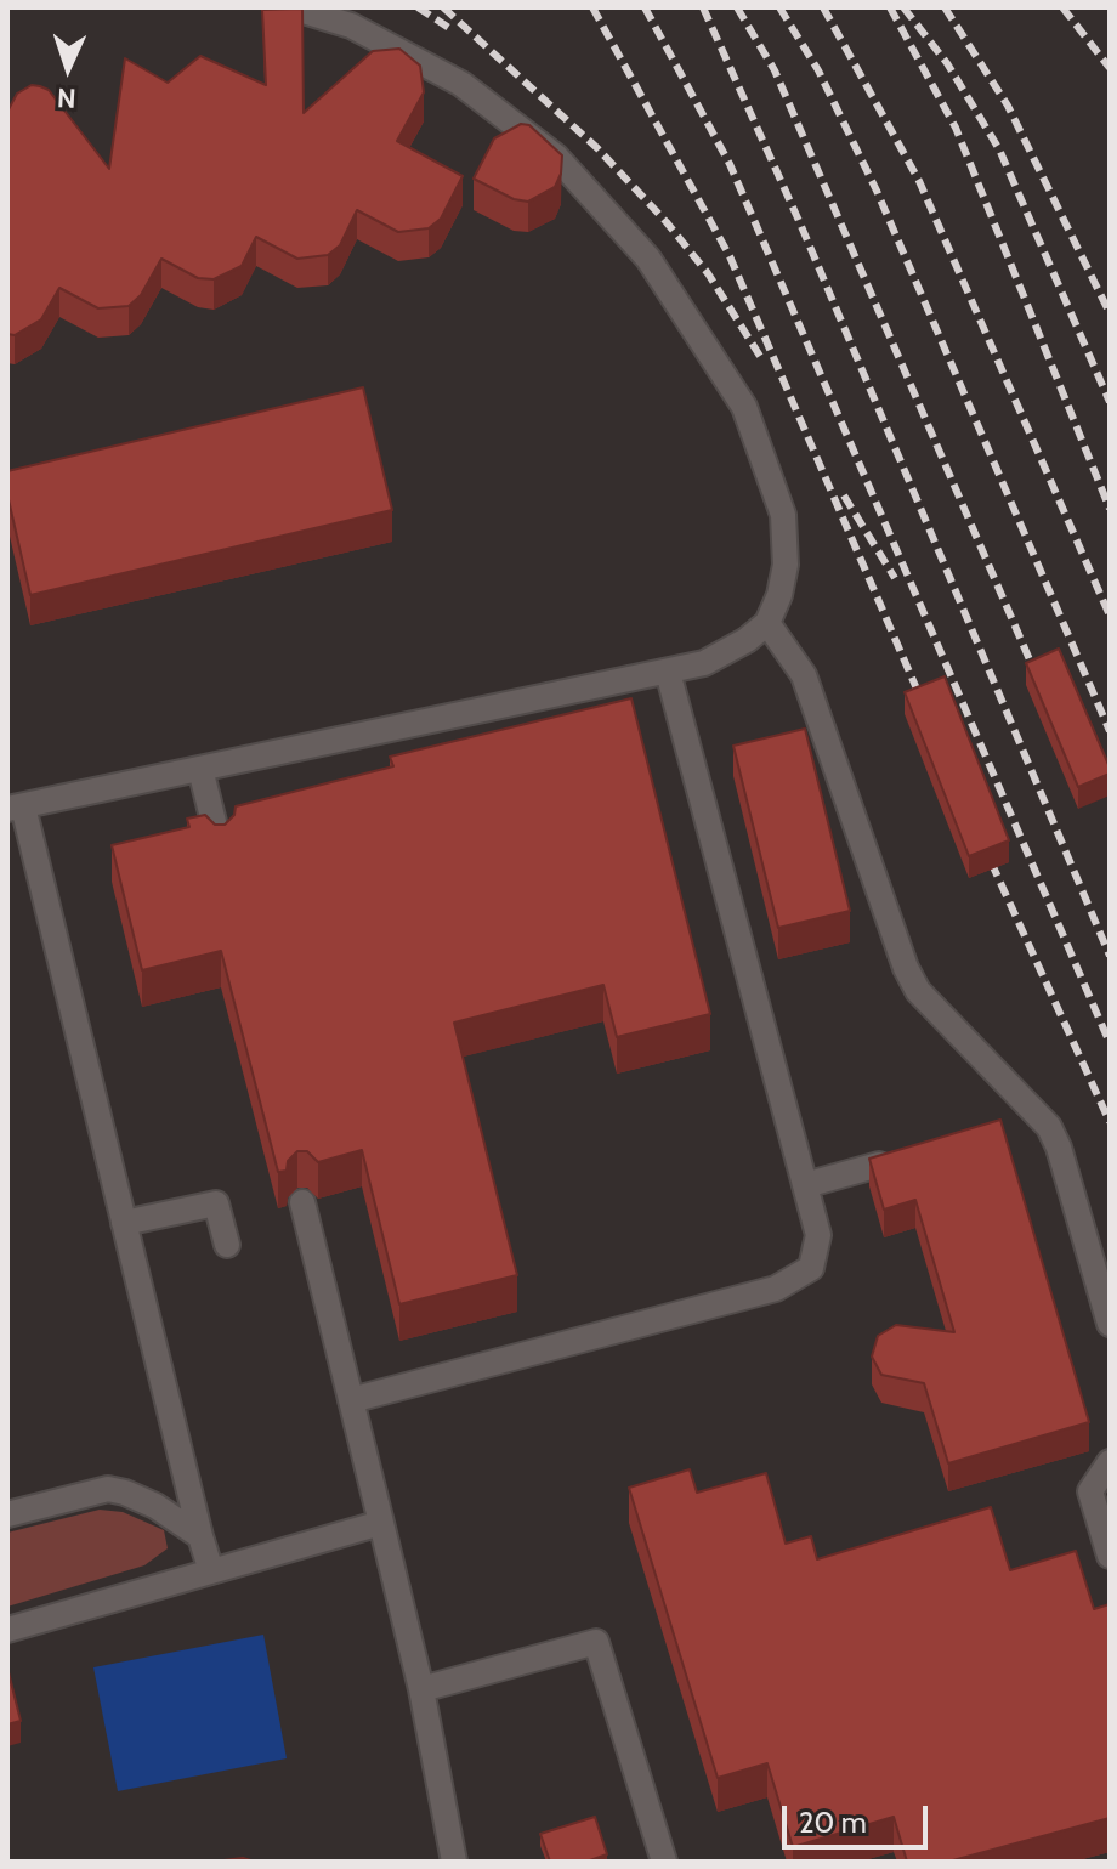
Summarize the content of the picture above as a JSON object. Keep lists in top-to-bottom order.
{
  "scale_bar": "20 m",
  "north": "bottom"
}
